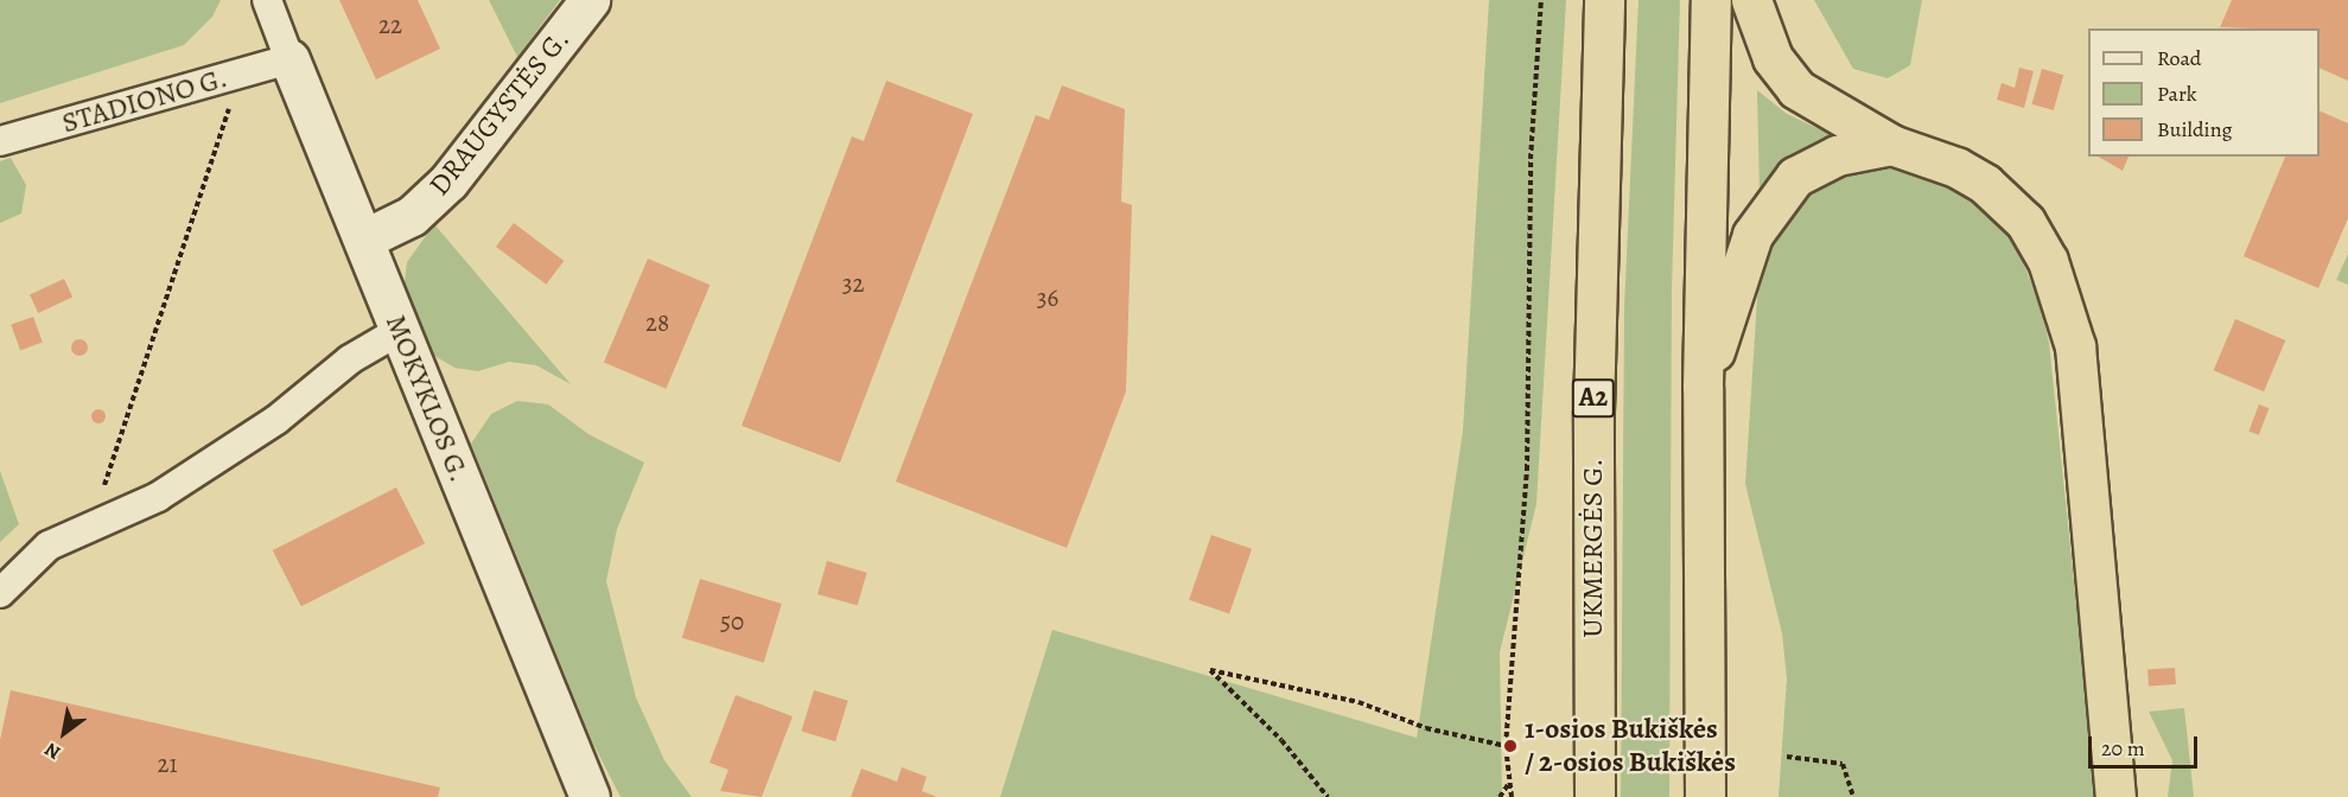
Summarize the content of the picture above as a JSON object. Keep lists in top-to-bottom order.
{
  "streets": {
    "highway": ["A2", "UKMERGĖS G."],
    "street": ["STADIONO G.", "DRAUGYSTĖS G.", "MOKYKLOS G."]
  },
  "crossings": [
    ["STADIONO G.", "MOKYKLOS G."],
    ["DRAUGYSTĖS G.", "MOKYKLOS G."]
  ],
  "places": ["1-osios Bukiškės / 2-osios Bukiškės"],
  "house_numbers": [
    "22",
    "32",
    "36",
    "28",
    "50",
    "21"
  ],
  "legend": ["Road", "Park", "Building"],
  "scale_bar": "20 m",
  "north": "bottom left"
}
